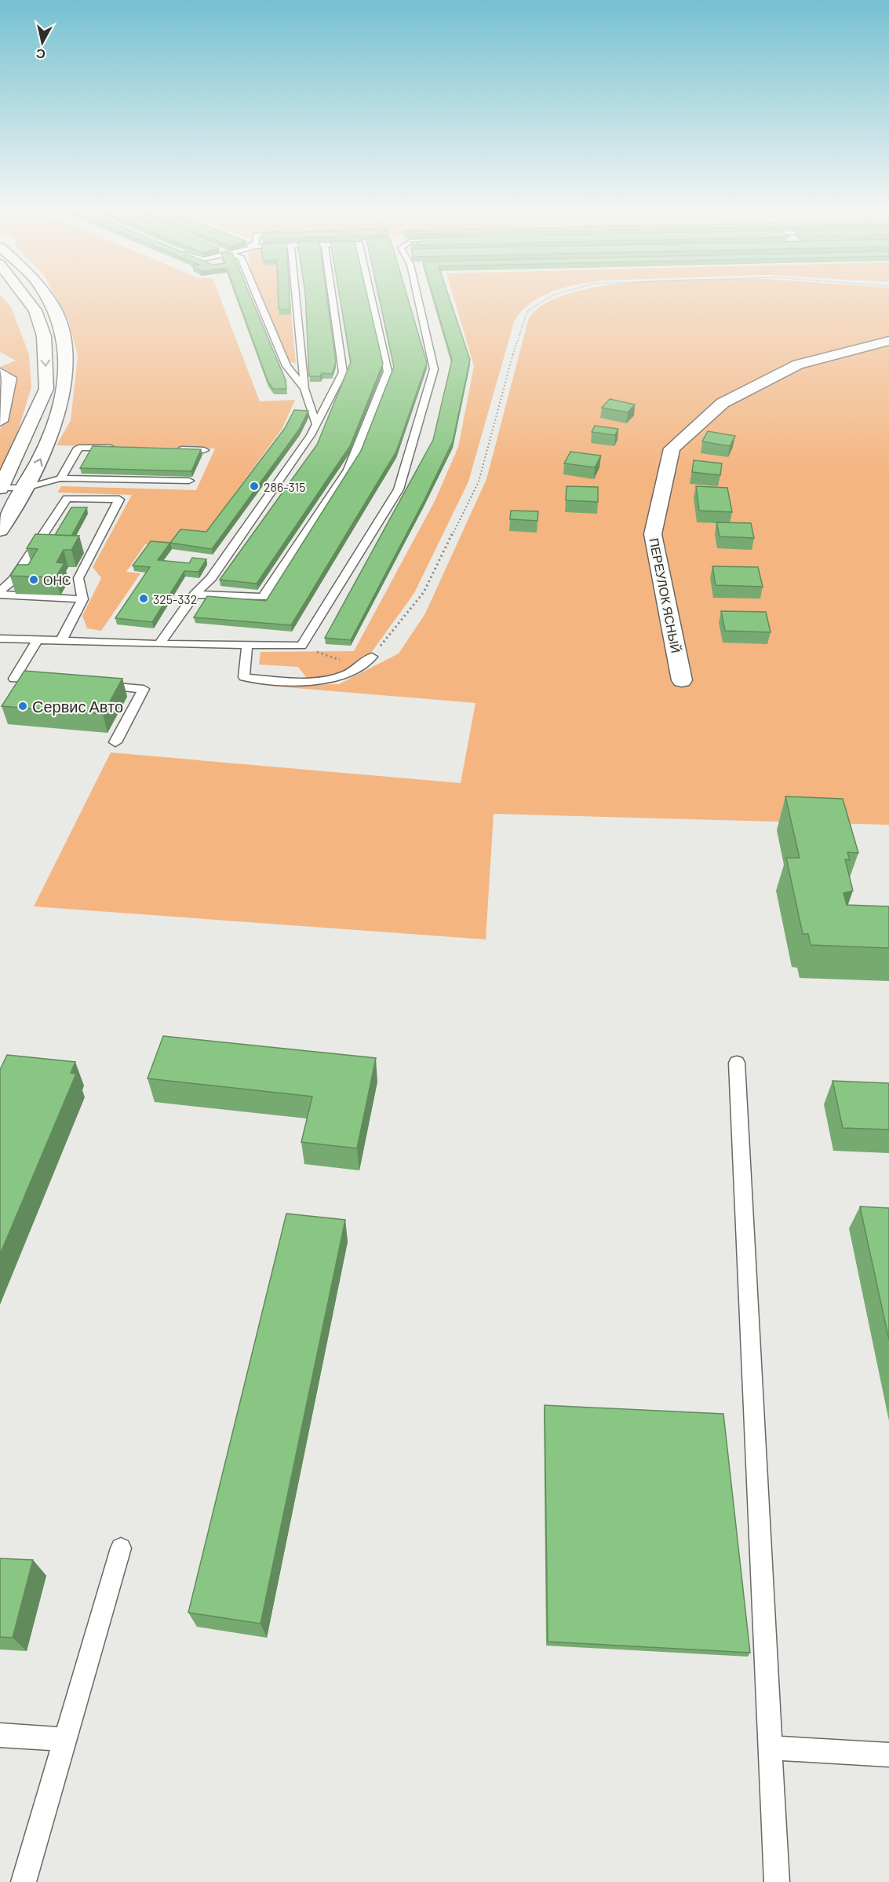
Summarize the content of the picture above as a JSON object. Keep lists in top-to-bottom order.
{
  "streets": {
    "main road": ["ПЕРЕУЛОК ЯСНЫЙ"]
  },
  "places": [
    "286-315",
    "ОНС",
    "325-332",
    "Сервис Авто"
  ],
  "north": "bottom"
}
